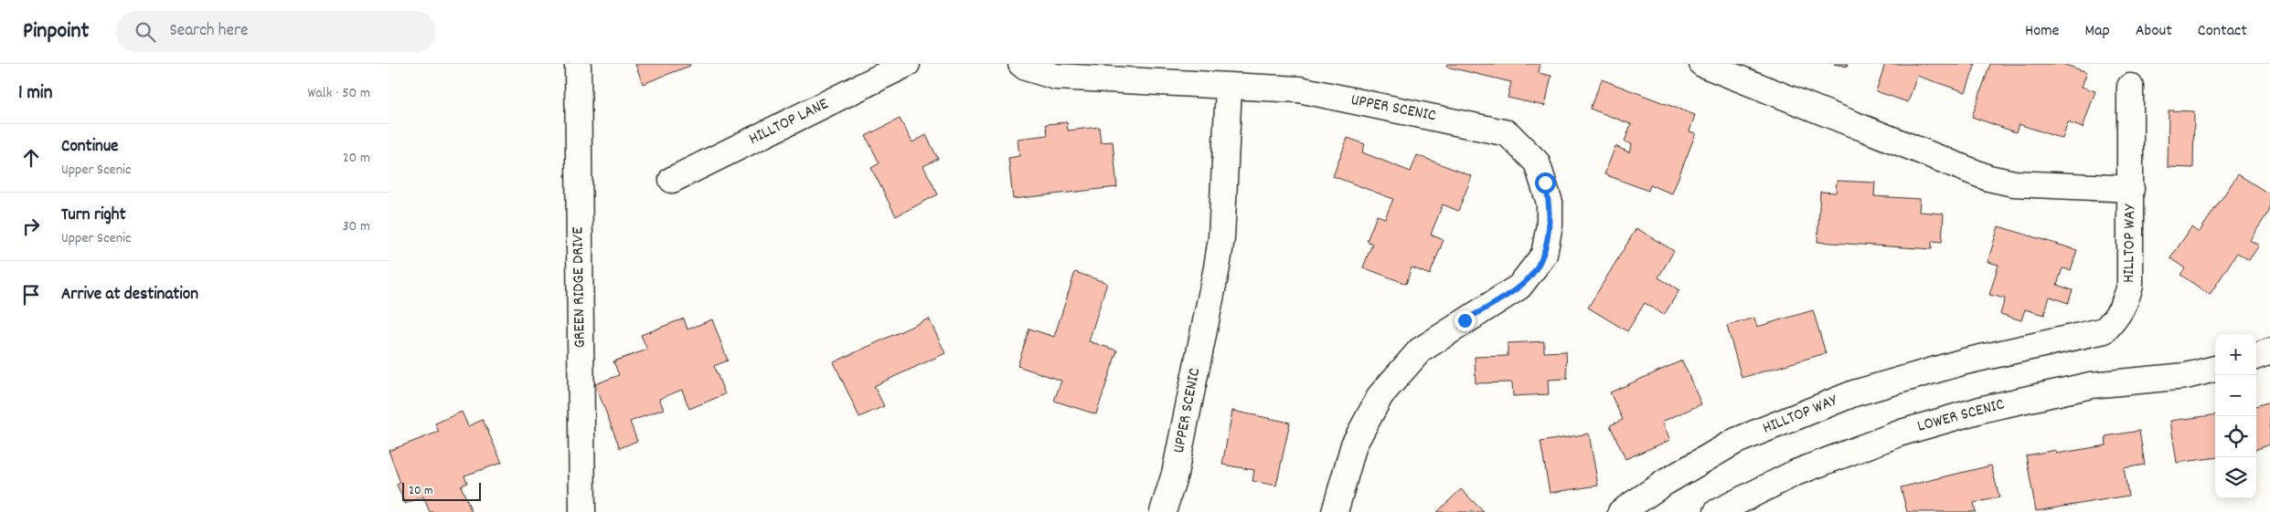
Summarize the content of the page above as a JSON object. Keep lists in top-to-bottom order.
{
  "streets": {
    "street": [
      "UPPER SCENIC",
      "HILLTOP LANE",
      "HILLTOP WAY",
      "GREEN RIDGE DRIVE",
      "LOWER SCENIC"
    ]
  },
  "scale_bar": "20 m",
  "page": {
    "header": "Pinpoint",
    "search": "Search here",
    "nav": [
      "Home",
      "Map",
      "About",
      "Contact"
    ],
    "heading": ["1 min", "Walk · 50 m"],
    "list": [
      ["Continue", "Upper Scenic", "20 m"],
      ["Turn right", "Upper Scenic", "30 m"],
      "Arrive at destination"
    ],
    "map_buttons": ["+", "−"],
    "scale": "20 m"
  }
}
